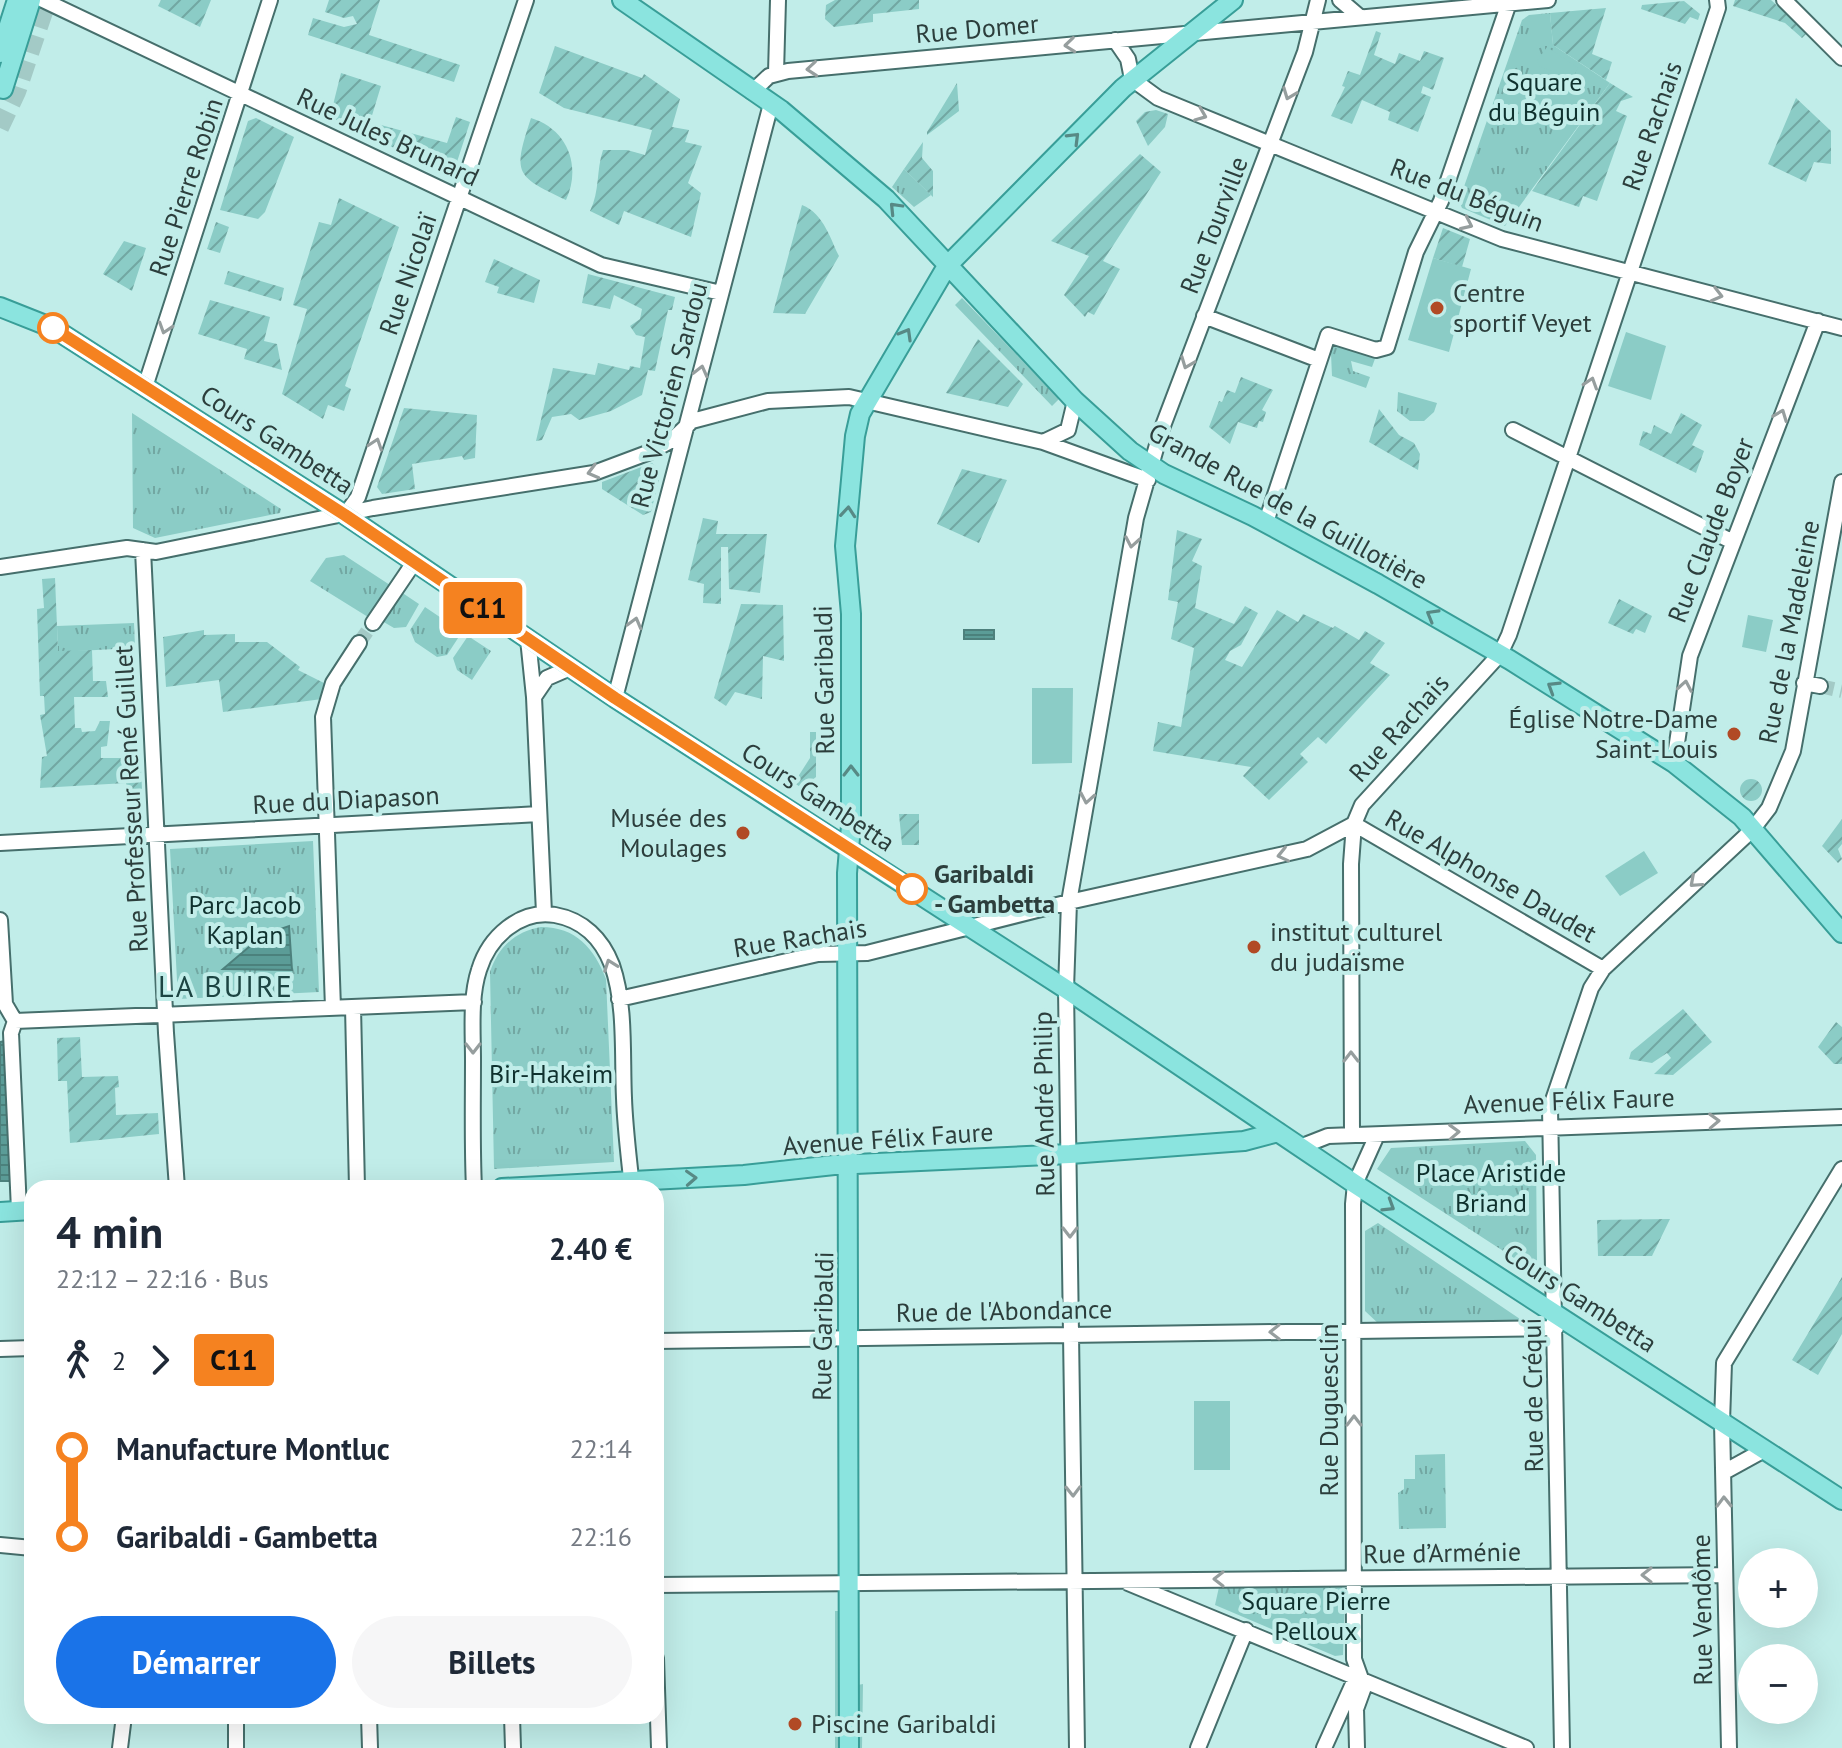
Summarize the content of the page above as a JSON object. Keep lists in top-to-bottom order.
{
  "streets": {
    "main road": [
      "Cours Gambetta",
      "Grande Rue de la Guillotière",
      "Rue Garibaldi",
      "Avenue Félix Faure"
    ],
    "street": [
      "Rue Domer",
      "Rue Rachais",
      "Rue Jules Brunard",
      "Rue Pierre Robin",
      "Rue du Béguin",
      "Rue Tourville",
      "Rue Nicolaï",
      "Rue Victorien Sardou",
      "Rue Claude Boyer",
      "Rue de la Madeleine",
      "Rue Professeur René Guillet",
      "Rue du Diapason",
      "Rue Alphonse Daudet",
      "Rue André Philip",
      "Rue de l'Abondance",
      "Rue de Créqui",
      "Rue Duguesclin",
      "Rue d’Arménie",
      "Rue Vendôme"
    ]
  },
  "crossings": [
    ["Rue Domer", "Rue Tourville"],
    ["Rue Domer", "Rue Garibaldi"],
    ["Rue Rachais", "Rue du Béguin"],
    ["Rue Rachais", "Cours Gambetta"],
    ["Rue Rachais", "Grande Rue de la Guillotière"],
    ["Rue Rachais", "Rue Garibaldi"],
    ["Rue Rachais", "Rue Alphonse Daudet"],
    ["Rue Rachais", "Rue André Philip"],
    ["Rue Jules Brunard", "Rue Pierre Robin"],
    ["Rue Jules Brunard", "Rue Nicolaï"],
    ["Rue Jules Brunard", "Rue Victorien Sardou"],
    ["Rue Pierre Robin", "Cours Gambetta"],
    ["Rue du Béguin", "Rue Tourville"],
    ["Rue du Béguin", "Rue Claude Boyer"],
    ["Rue du Béguin", "Rue Garibaldi"],
    ["Rue Tourville", "Grande Rue de la Guillotière"],
    ["Rue Tourville", "Rue André Philip"],
    ["Rue Nicolaï", "Cours Gambetta"],
    ["Rue Nicolaï", "Grande Rue de la Guillotière"],
    ["Rue Victorien Sardou", "Cours Gambetta"],
    ["Rue Victorien Sardou", "Grande Rue de la Guillotière"],
    ["Cours Gambetta", "Grande Rue de la Guillotière"],
    ["Cours Gambetta", "Rue Garibaldi"],
    ["Cours Gambetta", "Avenue Félix Faure"],
    ["Cours Gambetta", "Rue André Philip"],
    ["Cours Gambetta", "Rue de Créqui"],
    ["Cours Gambetta", "Rue Duguesclin"],
    ["Cours Gambetta", "Rue Vendôme"],
    ["Grande Rue de la Guillotière", "Rue Claude Boyer"],
    ["Grande Rue de la Guillotière", "Rue de la Madeleine"],
    ["Grande Rue de la Guillotière", "Rue Garibaldi"],
    ["Grande Rue de la Guillotière", "Rue Professeur René Guillet"],
    ["Grande Rue de la Guillotière", "Rue André Philip"],
    ["Grande Rue de la Guillotière", "Rue de Créqui"],
    ["Rue de la Madeleine", "Rue de Créqui"],
    ["Rue Garibaldi", "Avenue Félix Faure"],
    ["Rue Garibaldi", "Rue de l'Abondance"],
    ["Rue Garibaldi", "Rue d’Arménie"],
    ["Rue Professeur René Guillet", "Rue du Diapason"],
    ["Rue Alphonse Daudet", "Rue de Créqui"],
    ["Avenue Félix Faure", "Rue André Philip"],
    ["Avenue Félix Faure", "Rue de Créqui"],
    ["Avenue Félix Faure", "Rue Duguesclin"],
    ["Rue André Philip", "Rue de l'Abondance"],
    ["Rue André Philip", "Rue d’Arménie"],
    ["Rue de l'Abondance", "Rue Duguesclin"],
    ["Rue de Créqui", "Rue d’Arménie"],
    ["Rue Duguesclin", "Rue d’Arménie"],
    ["Rue d’Arménie", "Rue Vendôme"]
  ],
  "one_way": [
    "Rue Domer",
    "Rue Pierre Robin",
    "Rue du Béguin",
    "Rue Tourville",
    "Rue Nicolaï",
    "Rue Victorien Sardou",
    "Grande Rue de la Guillotière",
    "Rue Claude Boyer",
    "Rue Garibaldi",
    "Avenue Félix Faure",
    "Rue André Philip",
    "Rue de l'Abondance",
    "Rue Duguesclin"
  ],
  "districts": ["LA BUIRE"],
  "parks": [
    "Square du Béguin",
    "Parc Jacob Kaplan",
    "Bir-Hakeim",
    "Place Aristide Briand",
    "Square Pierre Pelloux"
  ],
  "places": [
    "Centre sportif Veyet",
    "Église Notre-Dame Saint-Louis",
    "Musée des Moulages",
    "Garibaldi - Gambetta",
    "institut culturel du judaïsme",
    "Piscine Garibaldi"
  ],
  "lines": ["bus line C11"],
  "page": {
    "on_map": "C11",
    "heading": ["4 min", "22:12 – 22:16 · Bus", "2.40 €"],
    "legs": ["2", "C11"],
    "list": [
      {
        "name": "Manufacture Montluc",
        "value": "22:14"
      },
      {
        "name": "Garibaldi - Gambetta",
        "value": "22:16"
      }
    ],
    "map_buttons": ["+", "−"],
    "buttons": ["Démarrer", "Billets"]
  }
}
